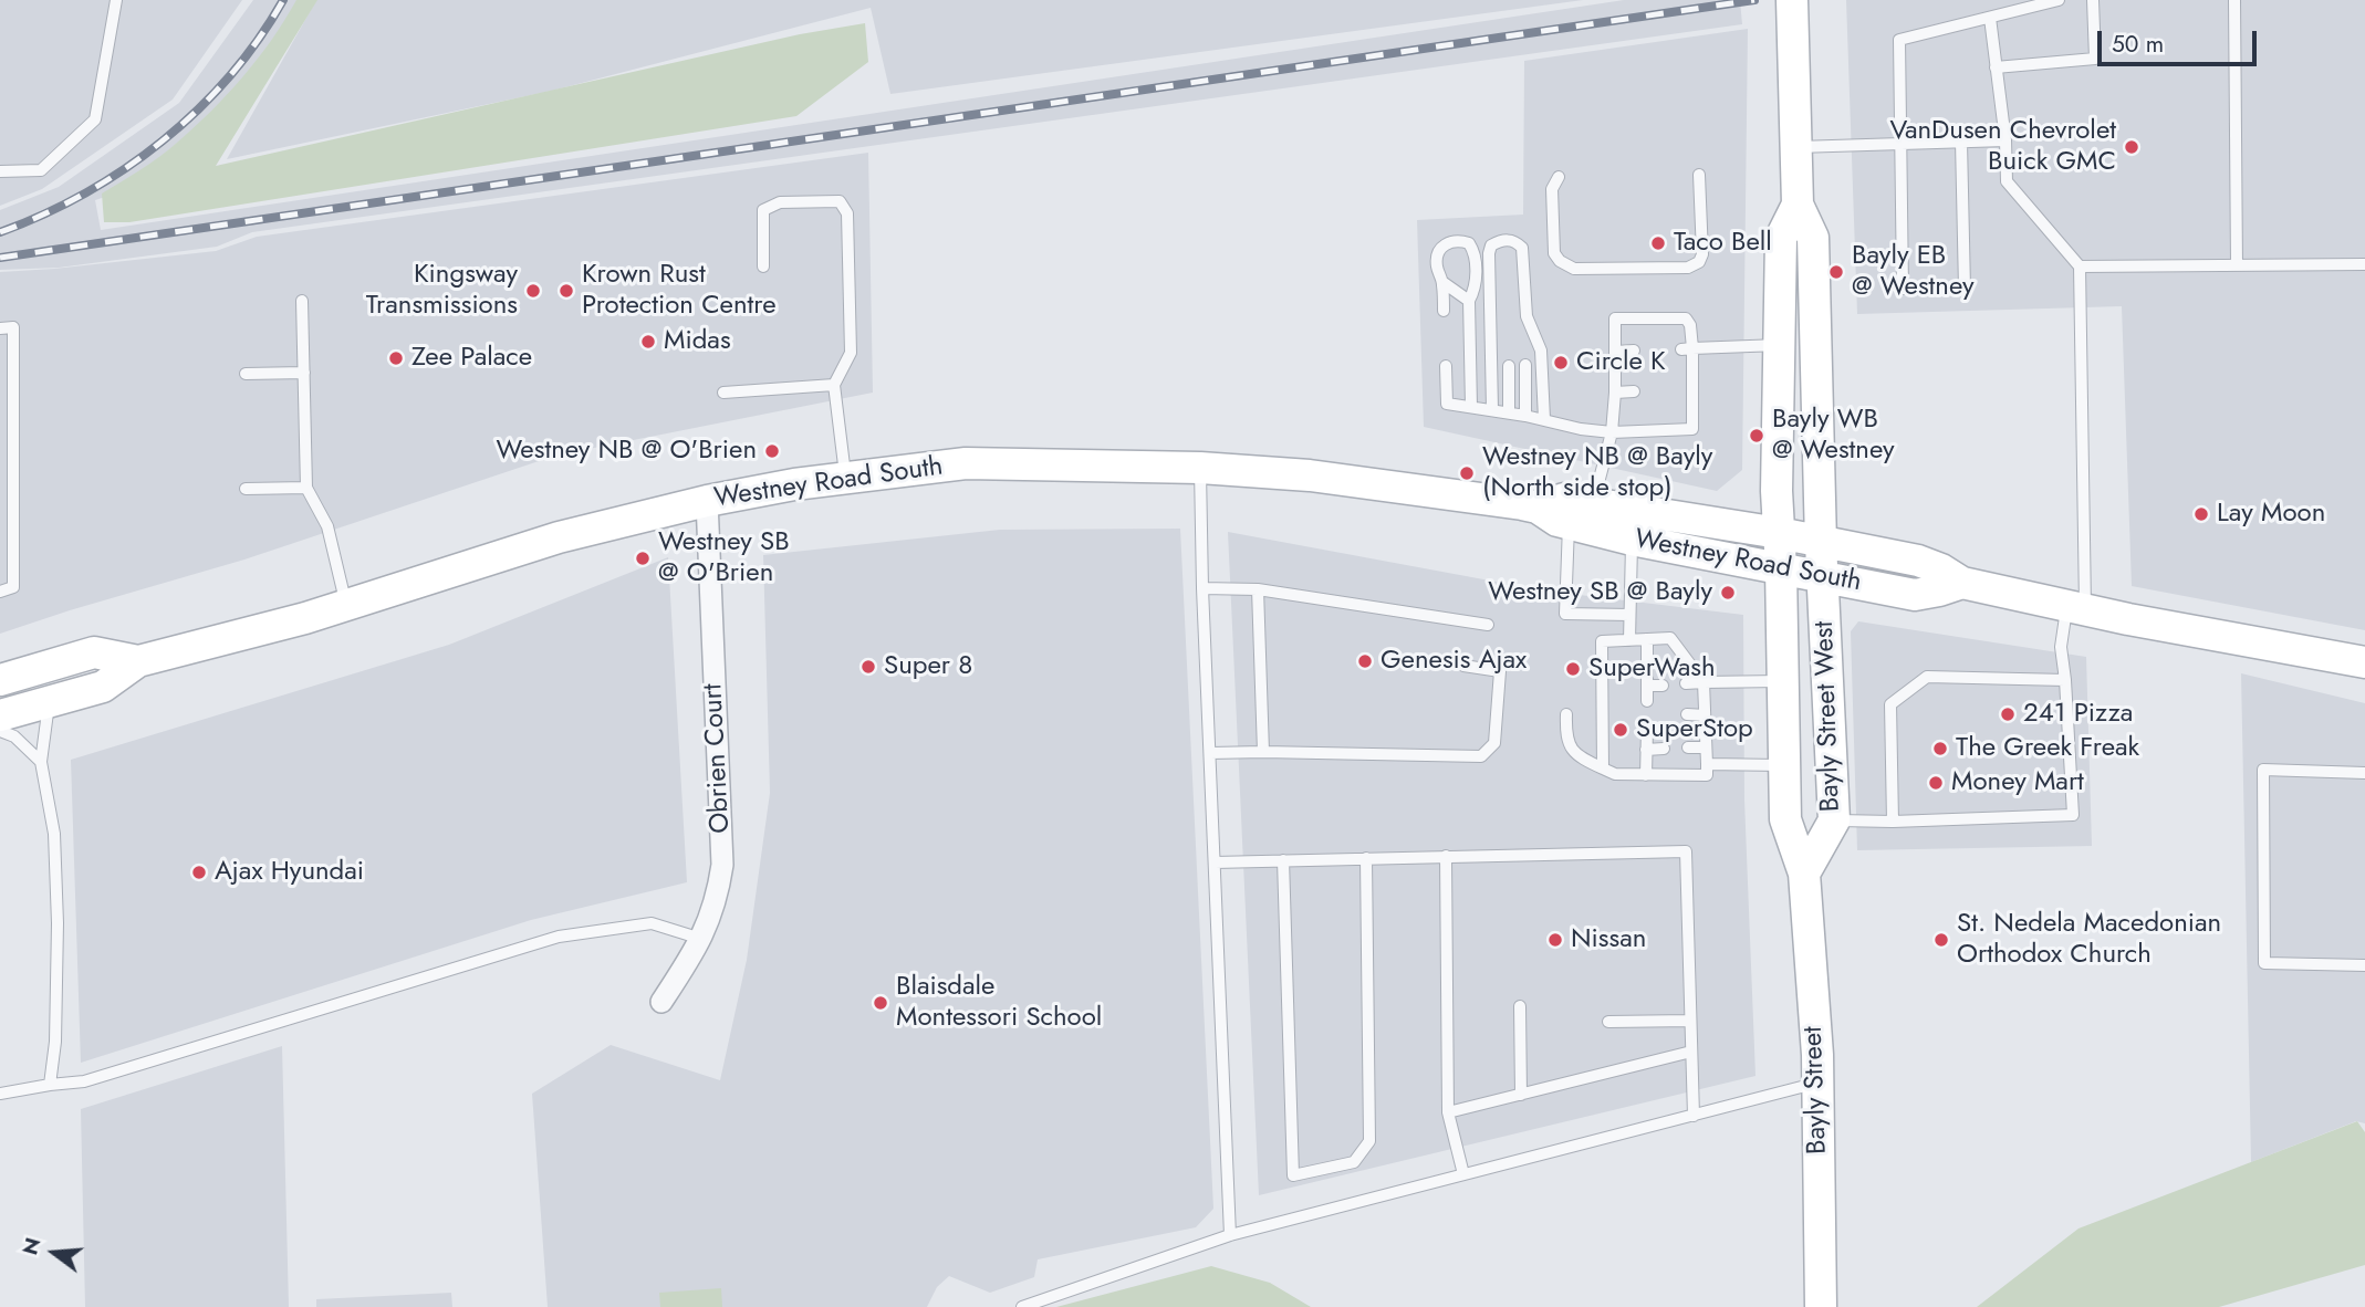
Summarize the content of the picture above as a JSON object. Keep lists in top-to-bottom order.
{
  "streets": {
    "main road": ["Westney Road South", "Bayly Street West", "Bayly Street"],
    "street": ["Obrien Court"]
  },
  "crossings": [
    ["Westney Road South", "Bayly Street West"],
    ["Westney Road South", "Obrien Court"],
    ["Bayly Street West", "Bayly Street"]
  ],
  "places": [
    "VanDusen Chevrolet Buick GMC",
    "Taco Bell",
    "Bayly EB @ Westney",
    "Kingsway Transmissions",
    "Krown Rust Protection Centre",
    "Midas",
    "Zee Palace",
    "Circle K",
    "Bayly WB @ Westney",
    "Westney NB @ O'Brien",
    "Westney NB @ Bayly (North side stop)",
    "Lay Moon",
    "Westney SB @ O'Brien",
    "Westney SB @ Bayly",
    "Genesis Ajax",
    "Super 8",
    "SuperWash",
    "241 Pizza",
    "SuperStop",
    "The Greek Freak",
    "Money Mart",
    "Ajax Hyundai",
    "Nissan",
    "St. Nedela Macedonian Orthodox Church",
    "Blaisdale Montessori School"
  ],
  "scale_bar": "50 m",
  "north": "left"
}
